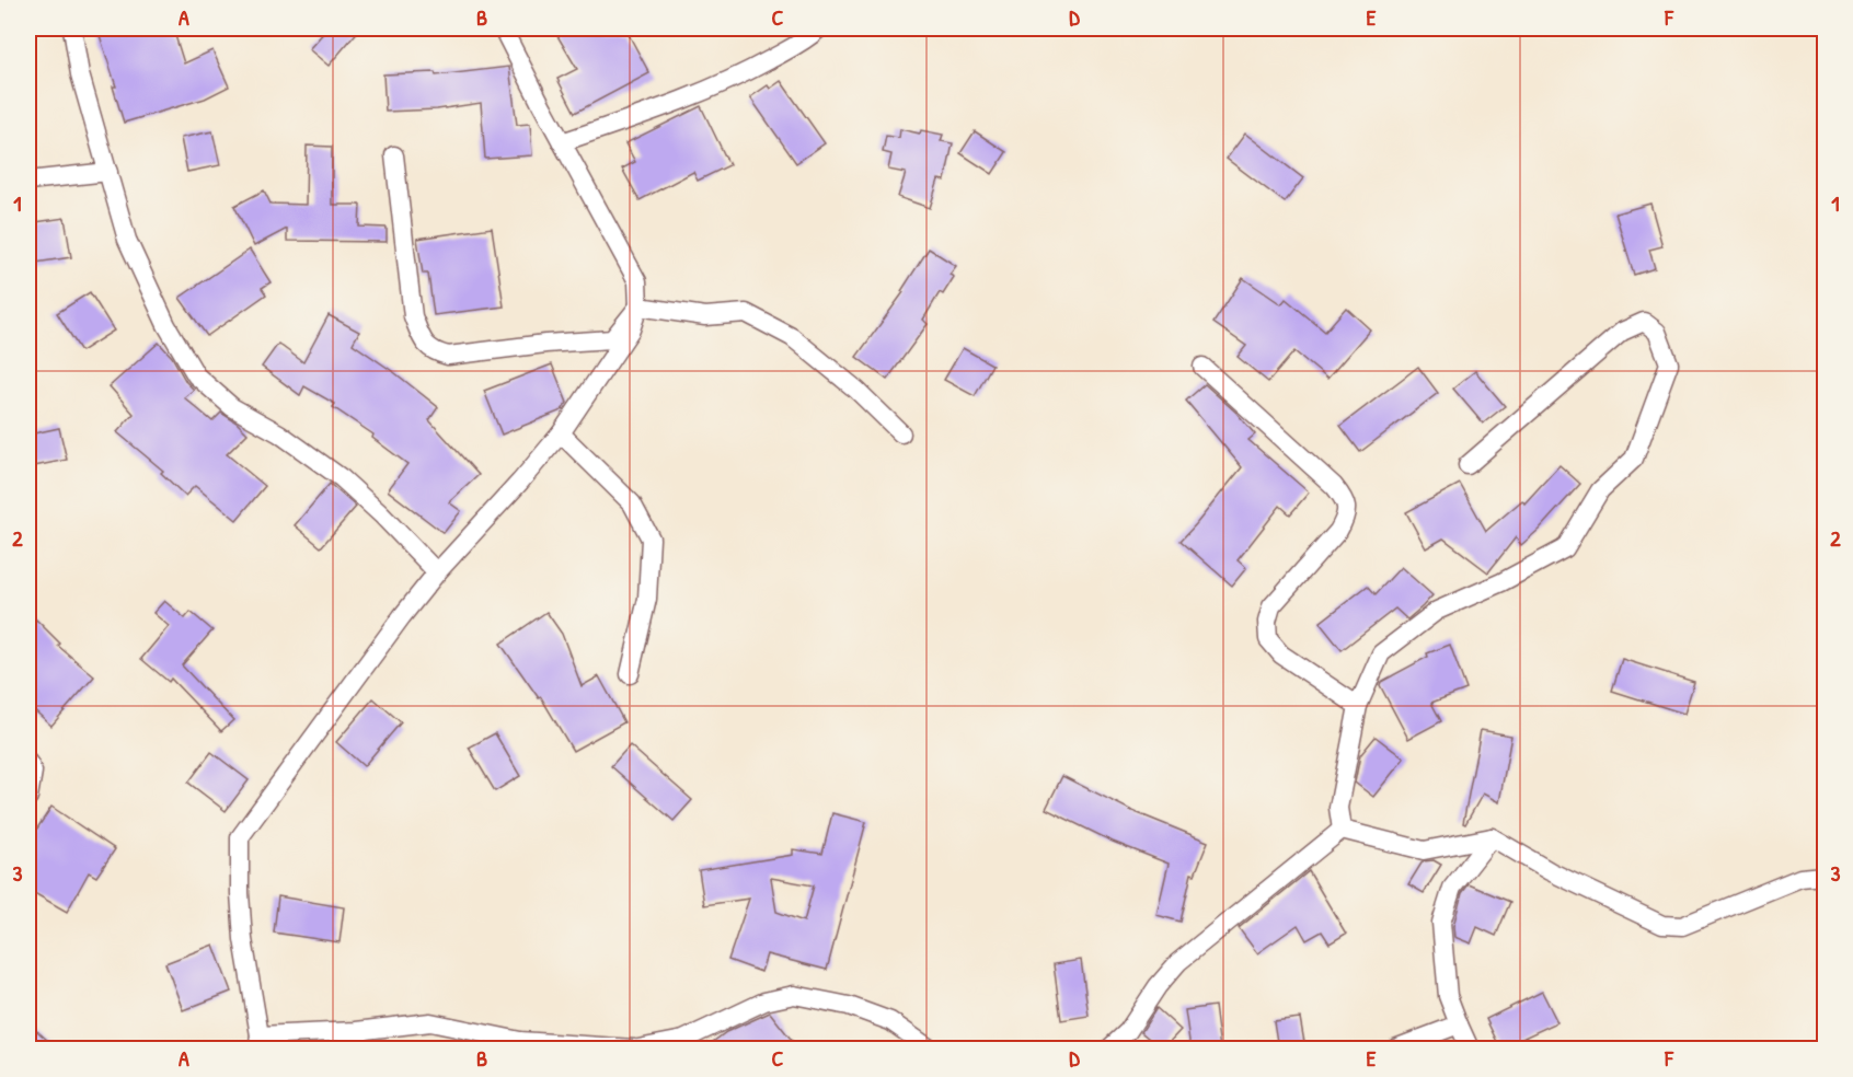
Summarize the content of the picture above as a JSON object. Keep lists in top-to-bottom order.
{
  "grid": {
    "columns": [
      "A",
      "B",
      "C",
      "D",
      "E",
      "F"
    ],
    "rows": ["1", "2", "3"]
  }
}
